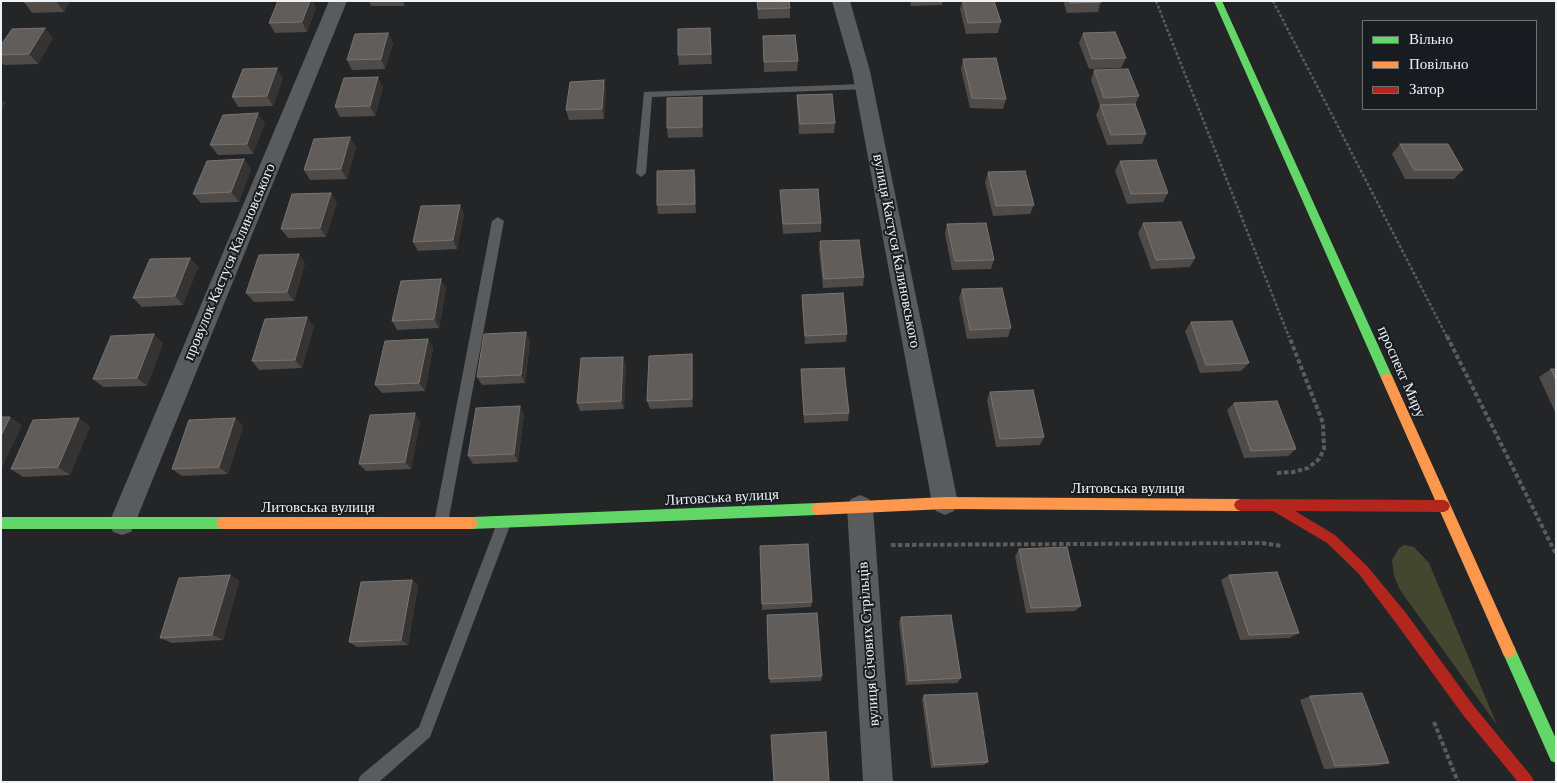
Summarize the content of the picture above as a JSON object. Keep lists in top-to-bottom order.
{
  "streets": {
    "street": [
      "вулиця Кастуся Калиновського",
      "провулок Кастуся Калиновського",
      "проспект Миру",
      "Литовська вулиця",
      "вулиця Січових Стрільців"
    ]
  },
  "crossings": [
    ["вулиця Кастуся Калиновського", "Литовська вулиця"],
    ["провулок Кастуся Калиновського", "Литовська вулиця"],
    ["проспект Миру", "Литовська вулиця"],
    ["Литовська вулиця", "вулиця Січових Стрільців"]
  ],
  "legend": ["Вільно", "Повільно", "Затор"]
}
